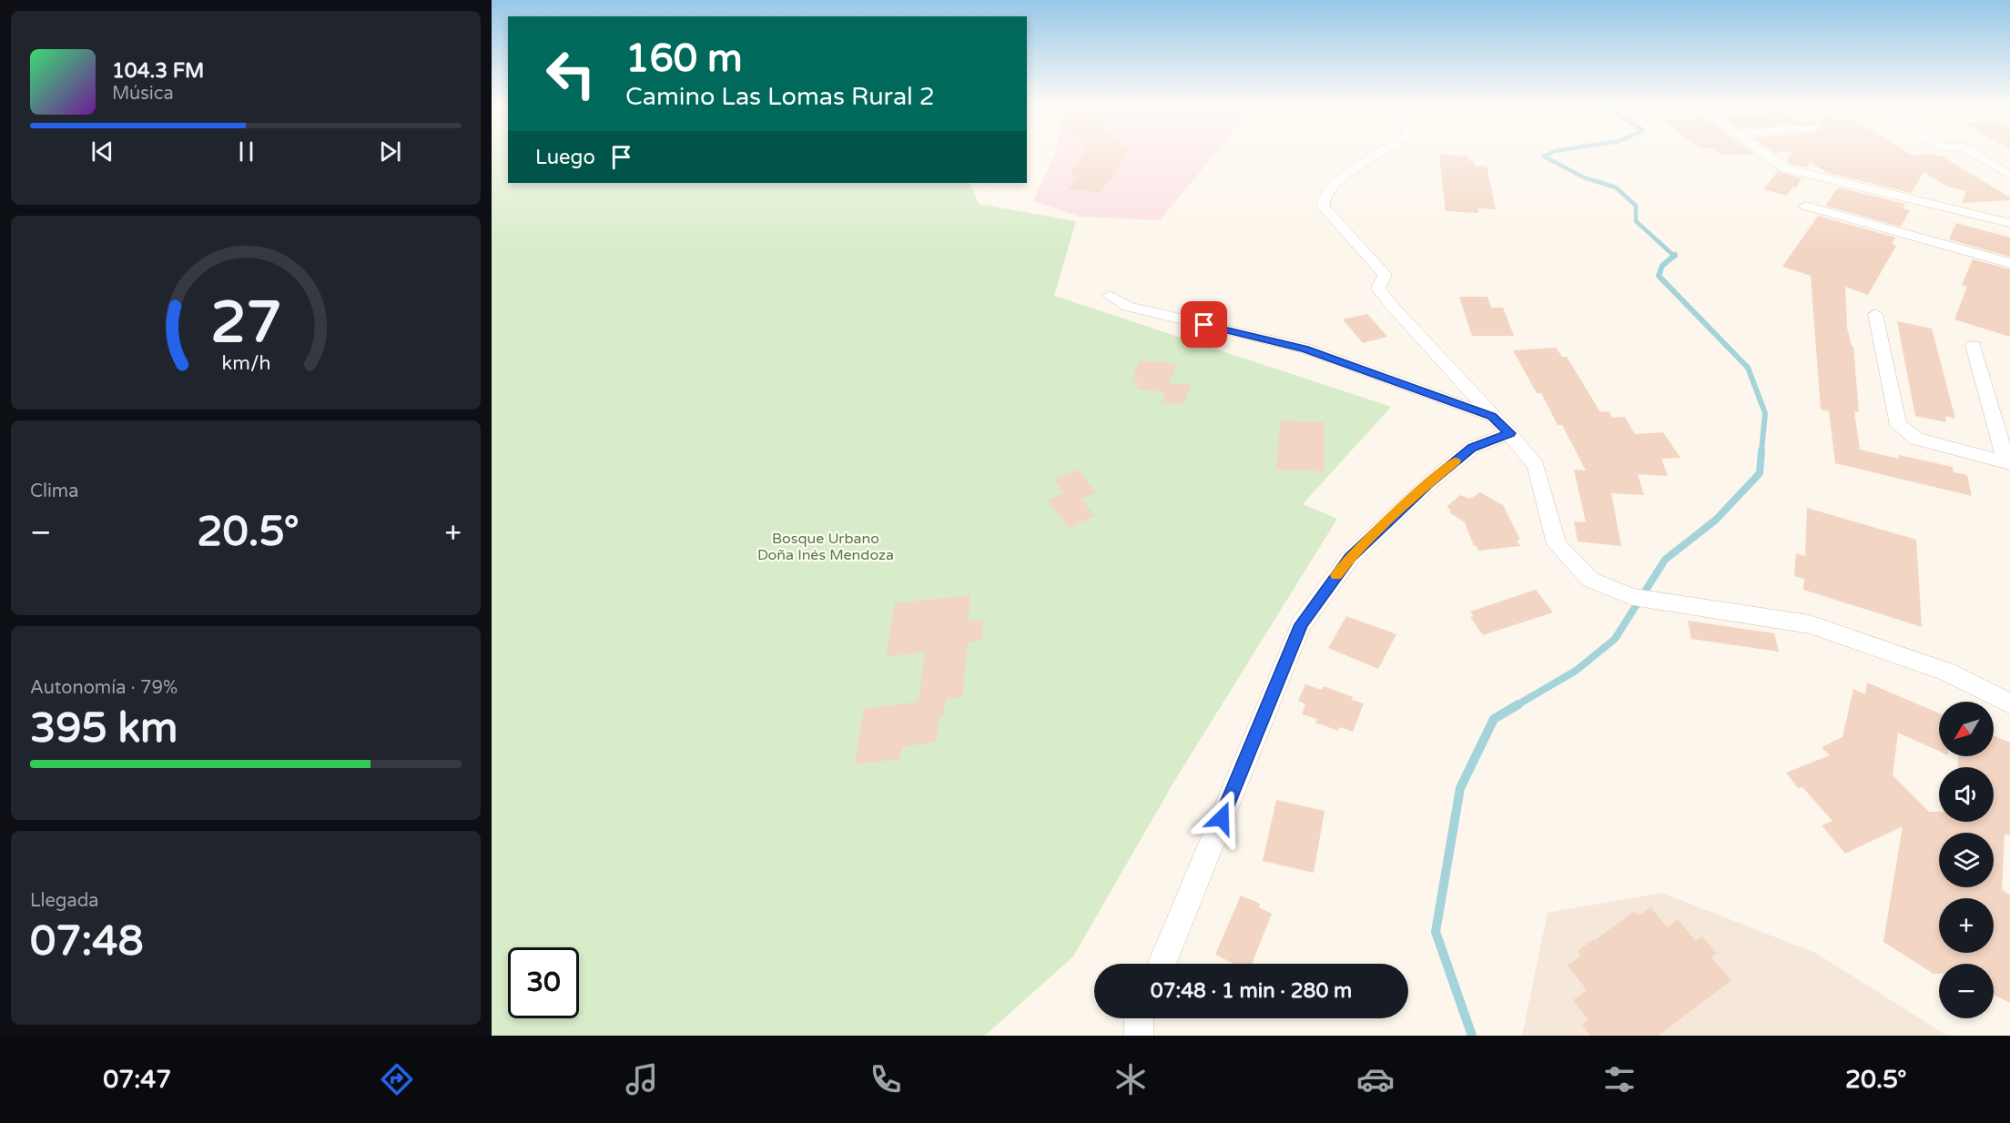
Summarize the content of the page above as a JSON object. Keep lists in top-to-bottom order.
{
  "parks": ["Bosque Urbano Doña Inés Mendoza"],
  "north": "bottom left",
  "page": {
    "turn": ["160 m", "Camino Las Lomas Rural 2"],
    "song": ["104.3 FM", "Música"],
    "then": "Luego",
    "tile": [
      "Clima",
      ["Autonomía · 79%", "395 km"],
      ["Llegada", "07:48"]
    ],
    "heat": ["−", "20.5°", "+"],
    "map_buttons": ["+", "−"],
    "limit": "30",
    "trip": "07:48 · 1 min · 280 m",
    "tabs": ["07:47", "20.5°"],
    "gauge": ["27", "km/h"]
  }
}
